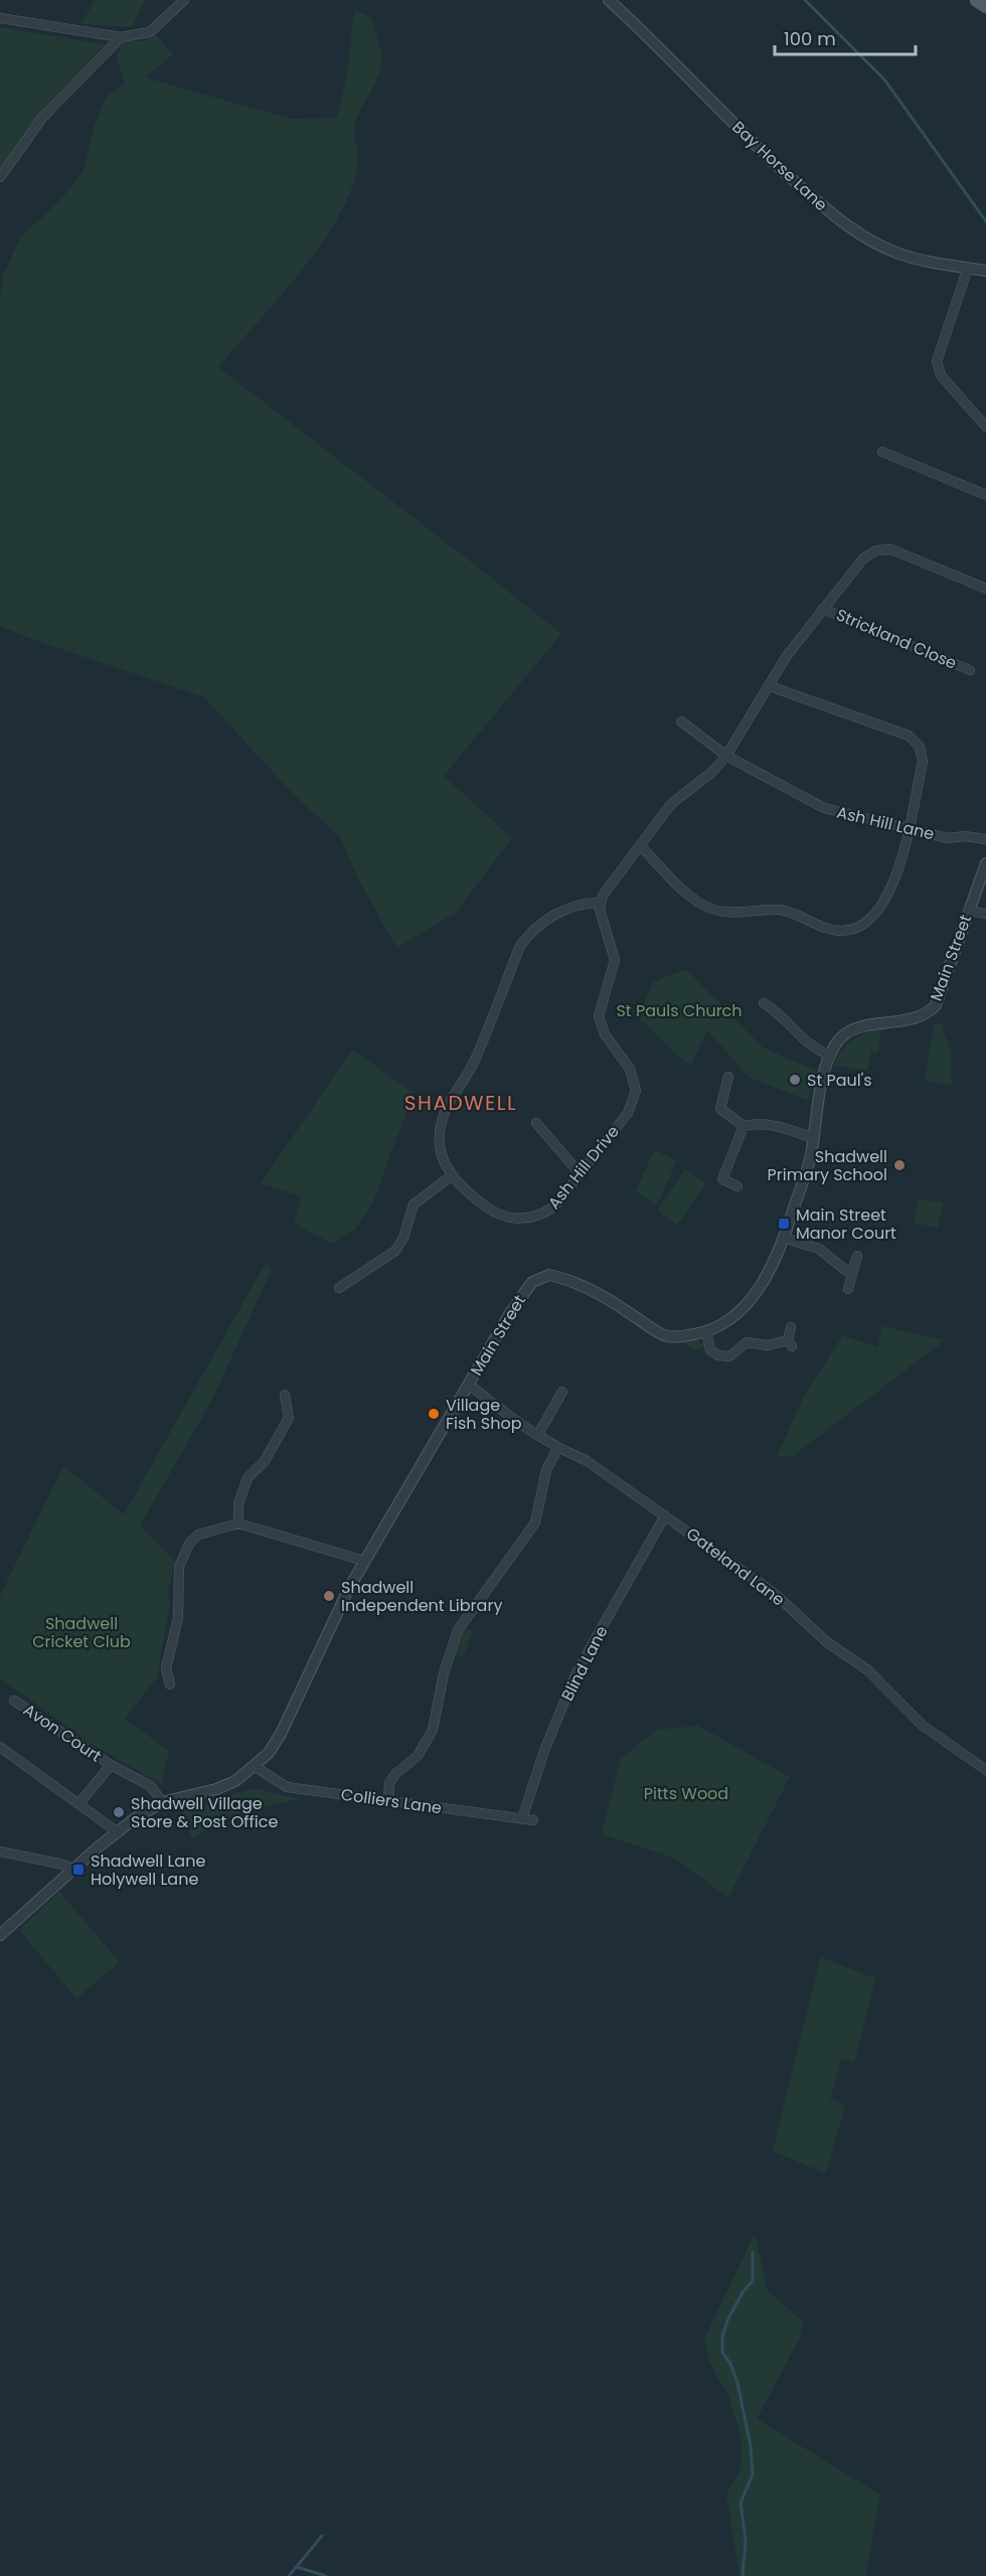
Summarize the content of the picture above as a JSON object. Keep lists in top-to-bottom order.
{
  "streets": {
    "street": [
      "Bay Horse Lane",
      "Strickland Close",
      "Ash Hill Lane",
      "Main Street",
      "Ash Hill Drive",
      "Gateland Lane",
      "Blind Lane",
      "Avon Court",
      "Colliers Lane"
    ]
  },
  "crossings": [
    ["Main Street", "Gateland Lane"],
    ["Main Street", "Avon Court"],
    ["Main Street", "Colliers Lane"],
    ["Gateland Lane", "Blind Lane"],
    ["Blind Lane", "Colliers Lane"]
  ],
  "districts": ["SHADWELL"],
  "parks": ["St Pauls Church", "Shadwell Cricket Club", "Pitts Wood"],
  "places": {
    "other": [
      "St Paul's",
      "Shadwell Primary School",
      "Village Fish Shop",
      "Shadwell Independent Library",
      "Shadwell Village Store & Post Office"
    ],
    "transit": ["Main Street Manor Court", "Shadwell Lane Holywell Lane"]
  },
  "scale_bar": "100 m"
}
